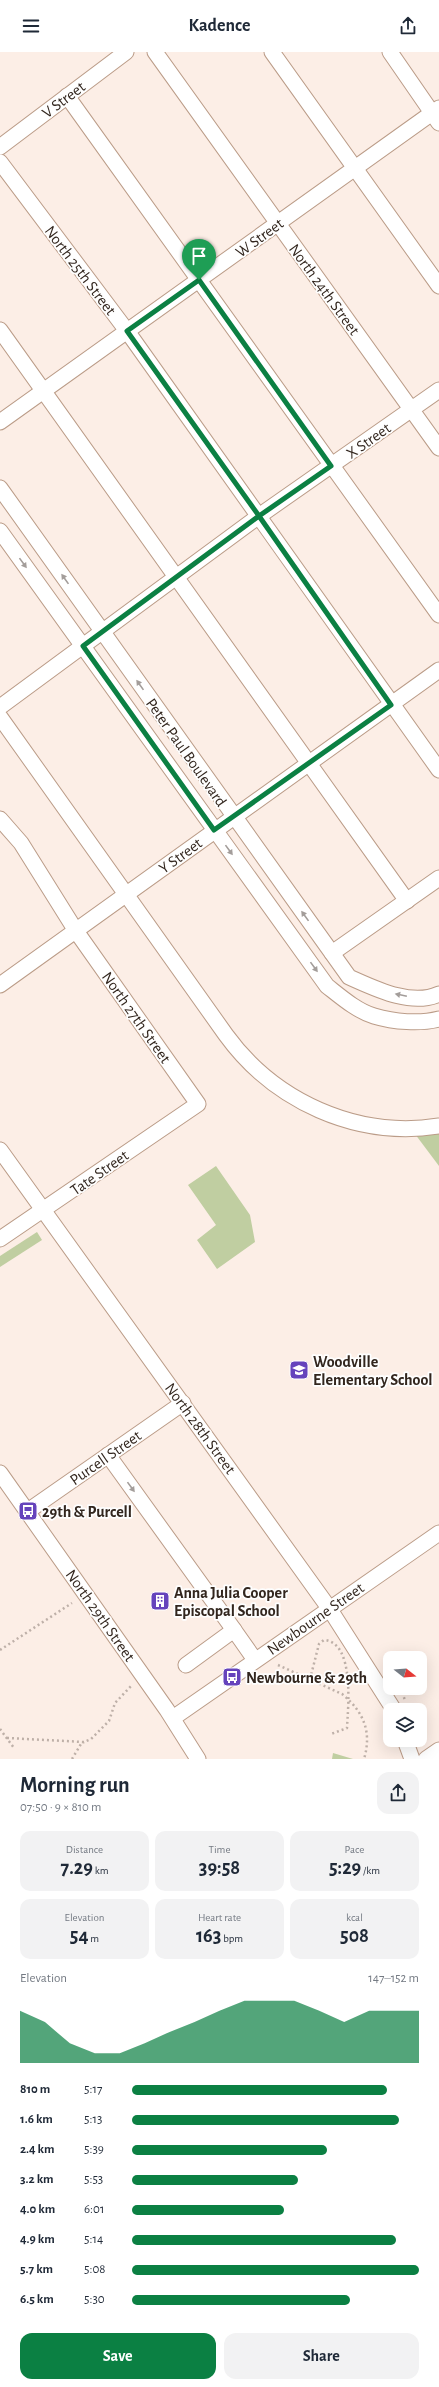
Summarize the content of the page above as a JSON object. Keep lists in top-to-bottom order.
{
  "streets": {
    "street": [
      "V Street",
      "W Street",
      "North 25th Street",
      "North 24th Street",
      "X Street",
      "Peter Paul Boulevard",
      "Y Street",
      "North 27th Street",
      "Tate Street",
      "North 28th Street",
      "Purcell Street",
      "North 29th Street",
      "Newbourne Street"
    ]
  },
  "crossings": [
    ["W Street", "North 25th Street"],
    ["W Street", "North 24th Street"],
    ["North 25th Street", "X Street"],
    ["North 25th Street", "Y Street"],
    ["North 24th Street", "X Street"],
    ["X Street", "Peter Paul Boulevard"],
    ["Peter Paul Boulevard", "Y Street"],
    ["Y Street", "North 27th Street"],
    ["North 27th Street", "Tate Street"],
    ["Tate Street", "North 28th Street"],
    ["North 28th Street", "Purcell Street"],
    ["North 28th Street", "Newbourne Street"],
    ["Purcell Street", "North 29th Street"],
    ["North 29th Street", "Newbourne Street"]
  ],
  "places": {
    "school or university": ["Woodville Elementary School"],
    "bus stop": ["29th & Purcell", "Newbourne & 29th"],
    "building": ["Anna Julia Cooper Episcopal School"]
  },
  "north": "right",
  "page": {
    "header": "Kadence",
    "heading": ["Morning run", "07:50 · 9 × 810 m"],
    "stats": [
      ["Distance", "7.29 km"],
      ["Time", "39:58"],
      ["Pace", "5:29 /km"],
      ["Elevation", "54 m"],
      ["Heart rate", "163 bpm"],
      ["kcal", "508"]
    ],
    "chart": ["Elevation", "147–152 m"],
    "list": [
      {
        "name": "810 m",
        "note": "5:17"
      },
      {
        "name": "1.6 km",
        "note": "5:13"
      },
      {
        "name": "2.4 km",
        "note": "5:39"
      },
      {
        "name": "3.2 km",
        "note": "5:53"
      },
      {
        "name": "4.0 km",
        "note": "6:01"
      },
      {
        "name": "4.9 km",
        "note": "5:14"
      },
      {
        "name": "5.7 km",
        "note": "5:08"
      },
      {
        "name": "6.5 km",
        "note": "5:30"
      }
    ],
    "buttons": ["Save", "Share"]
  }
}
